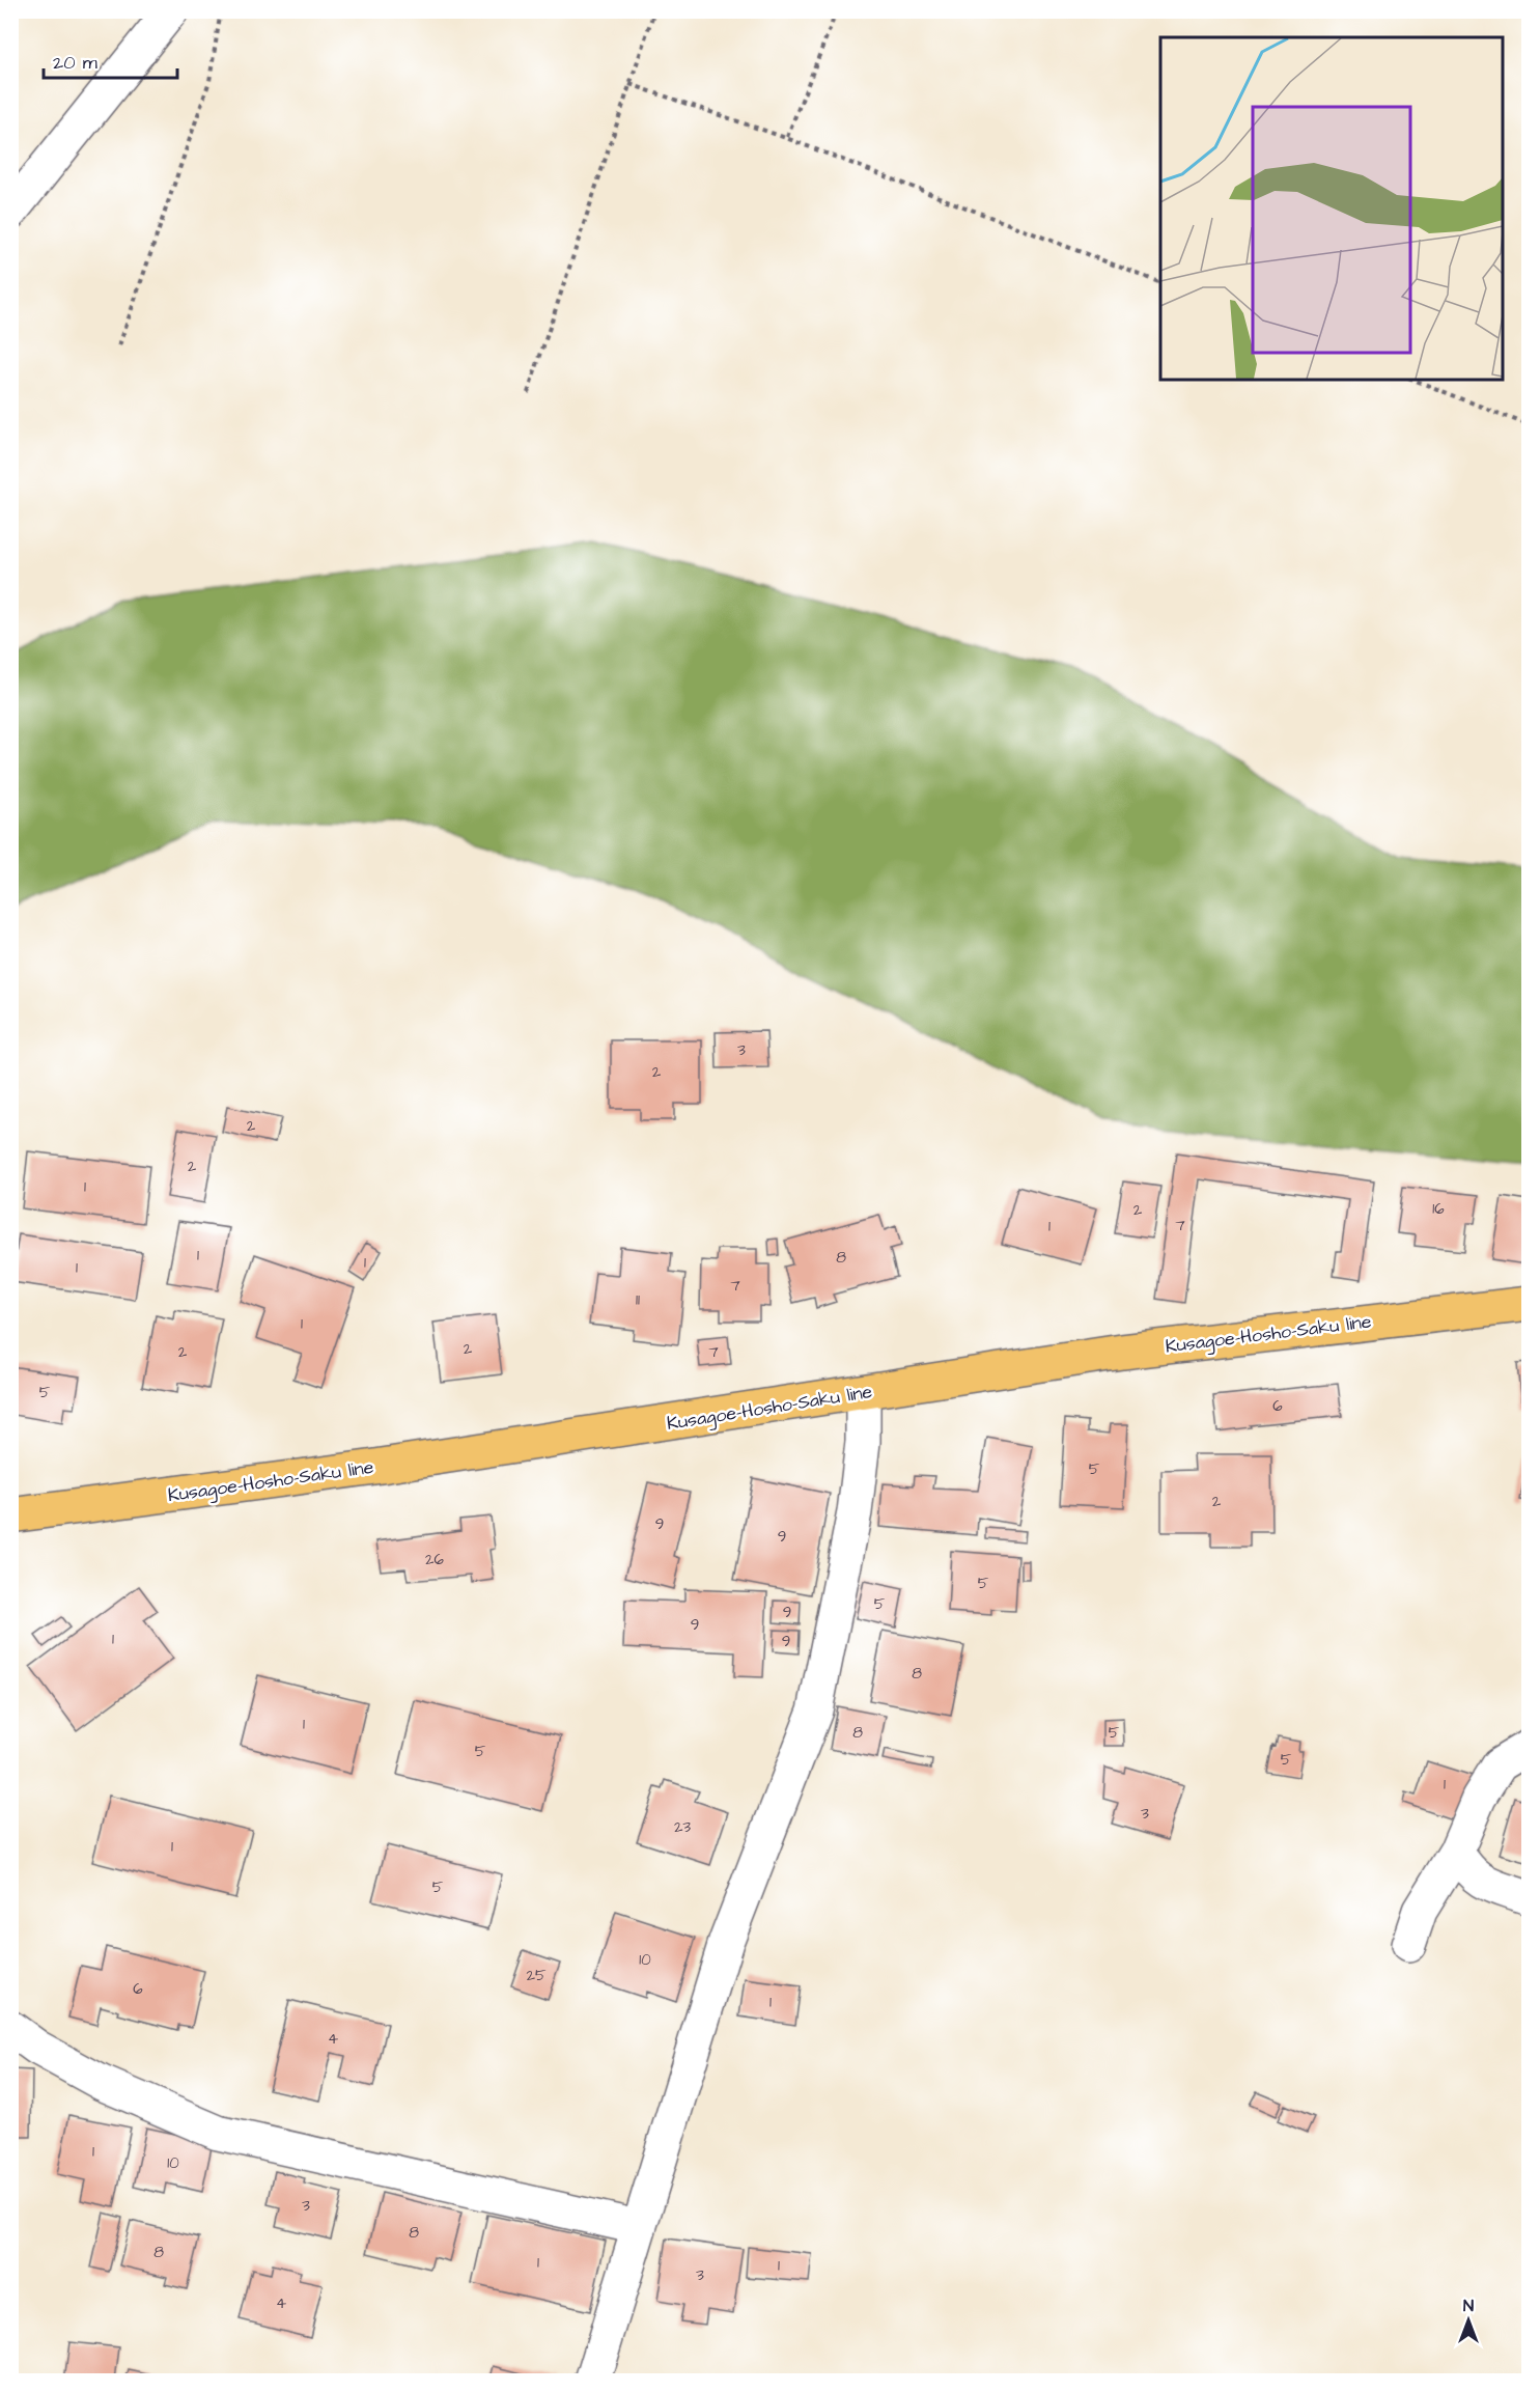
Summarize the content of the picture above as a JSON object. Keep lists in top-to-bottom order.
{
  "streets": {
    "main road": ["Kusagoe-Hosho-Saku line"]
  },
  "house_numbers": [
    "3",
    "2",
    "2",
    "2",
    "1",
    "16",
    "2",
    "7",
    "1",
    "1",
    "8",
    "1",
    "1",
    "7",
    "11",
    "1",
    "2",
    "2",
    "7",
    "5",
    "6",
    "5",
    "2",
    "9",
    "9",
    "26",
    "5",
    "5",
    "9",
    "9",
    "1",
    "9",
    "8",
    "1",
    "8",
    "5",
    "5",
    "5",
    "1",
    "3",
    "23",
    "1",
    "5",
    "10",
    "25",
    "6",
    "1",
    "4",
    "1",
    "10",
    "3",
    "8",
    "8",
    "1",
    "1",
    "3",
    "4"
  ],
  "scale_bar": "20 m",
  "north": "top"
}
